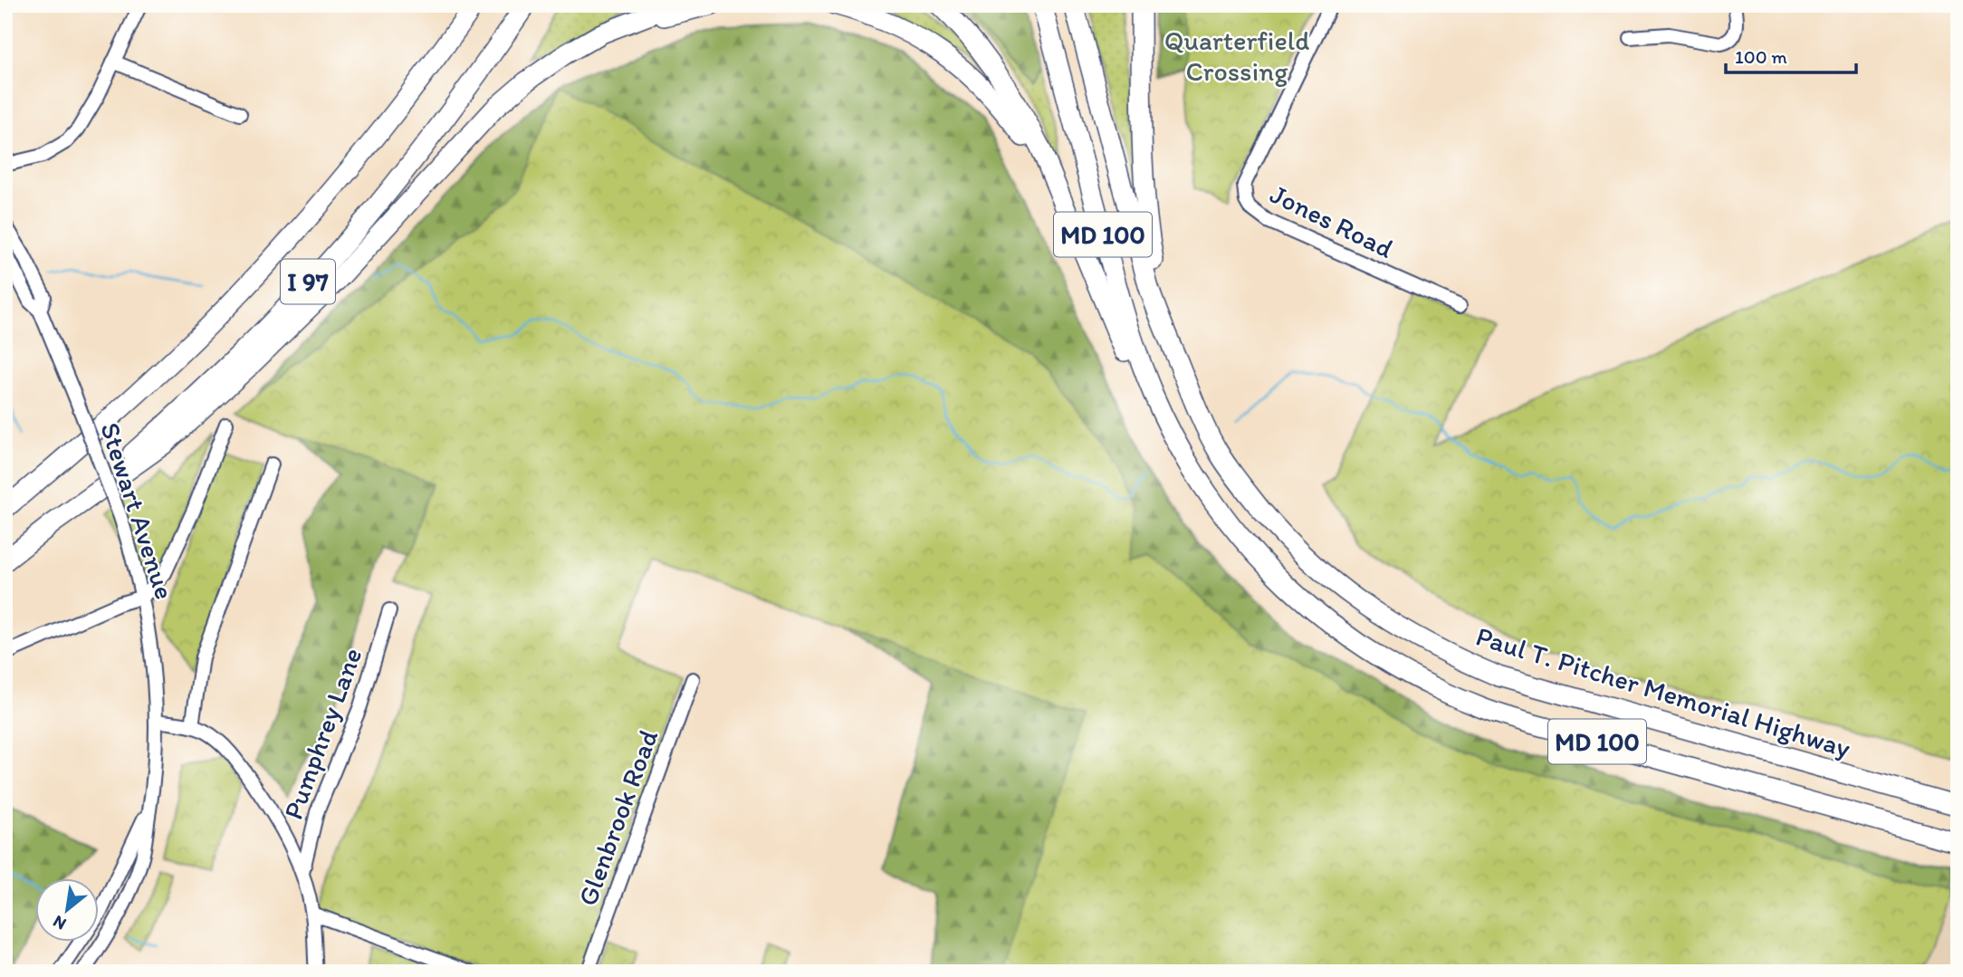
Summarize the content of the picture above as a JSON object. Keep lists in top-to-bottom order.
{
  "streets": {
    "highway": ["MD 100", "I 97", "Paul T. Pitcher Memorial Highway"],
    "street": [
      "Jones Road",
      "Stewart Avenue",
      "Pumphrey Lane",
      "Glenbrook Road"
    ]
  },
  "parks": ["Quarterfield Crossing"],
  "scale_bar": "100 m",
  "north": "bottom left"
}
